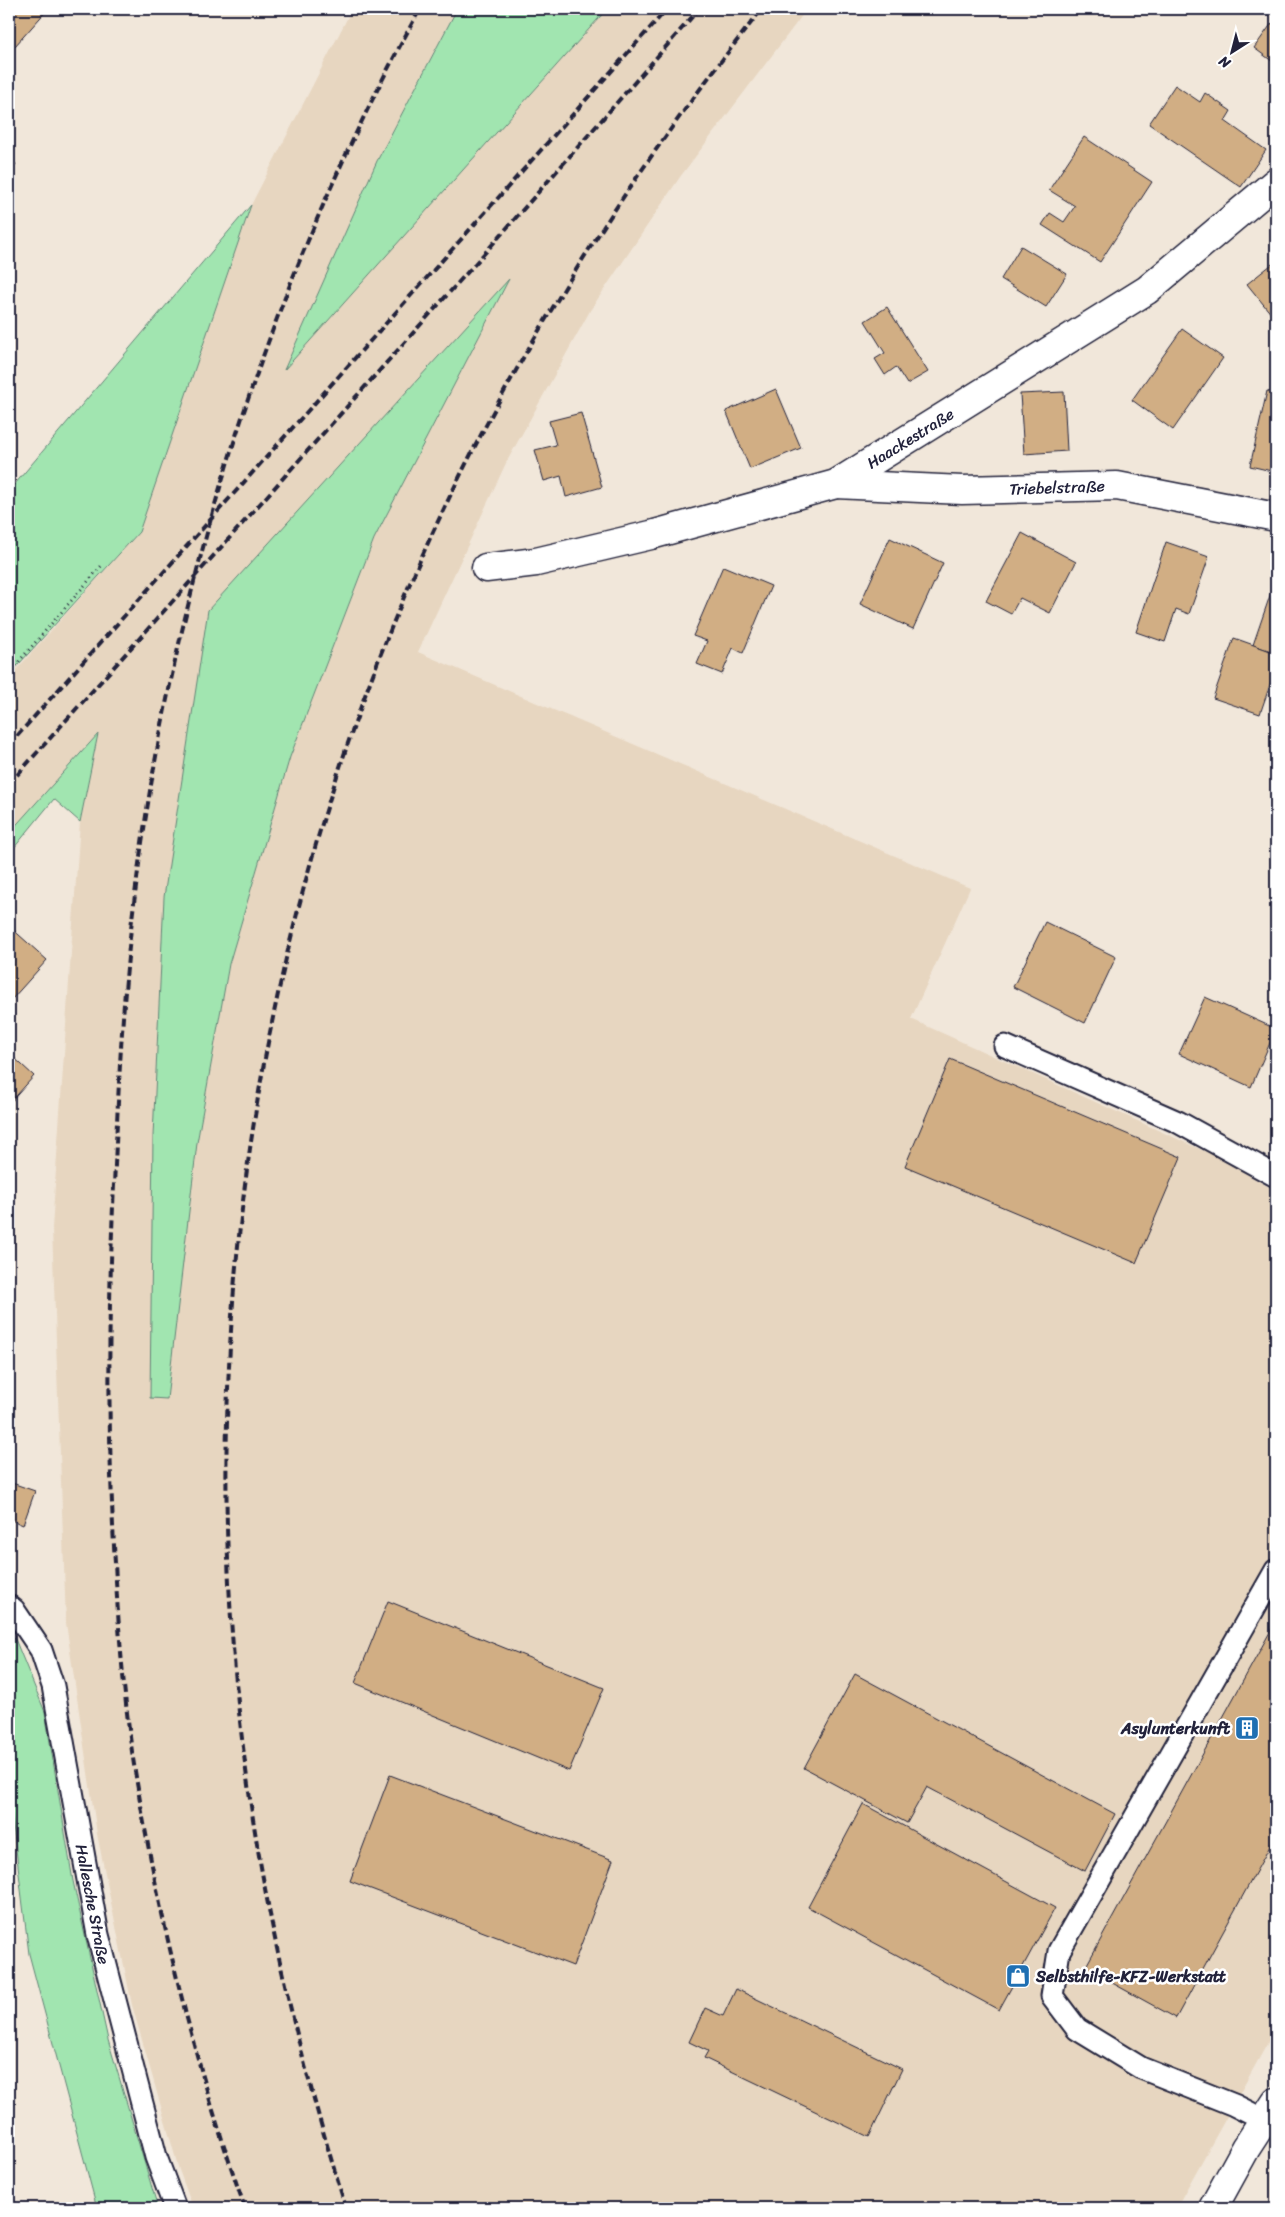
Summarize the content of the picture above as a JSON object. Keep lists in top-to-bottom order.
{
  "streets": {
    "street": ["Haackestraße", "Triebelstraße"],
    "lane": ["Hallesche Straße"]
  },
  "crossings": [
    ["Haackestraße", "Triebelstraße"]
  ],
  "places": {
    "building": ["Asylunterkunft"],
    "shop": ["Selbsthilfe-KFZ-Werkstatt"]
  },
  "north": "bottom left"
}
